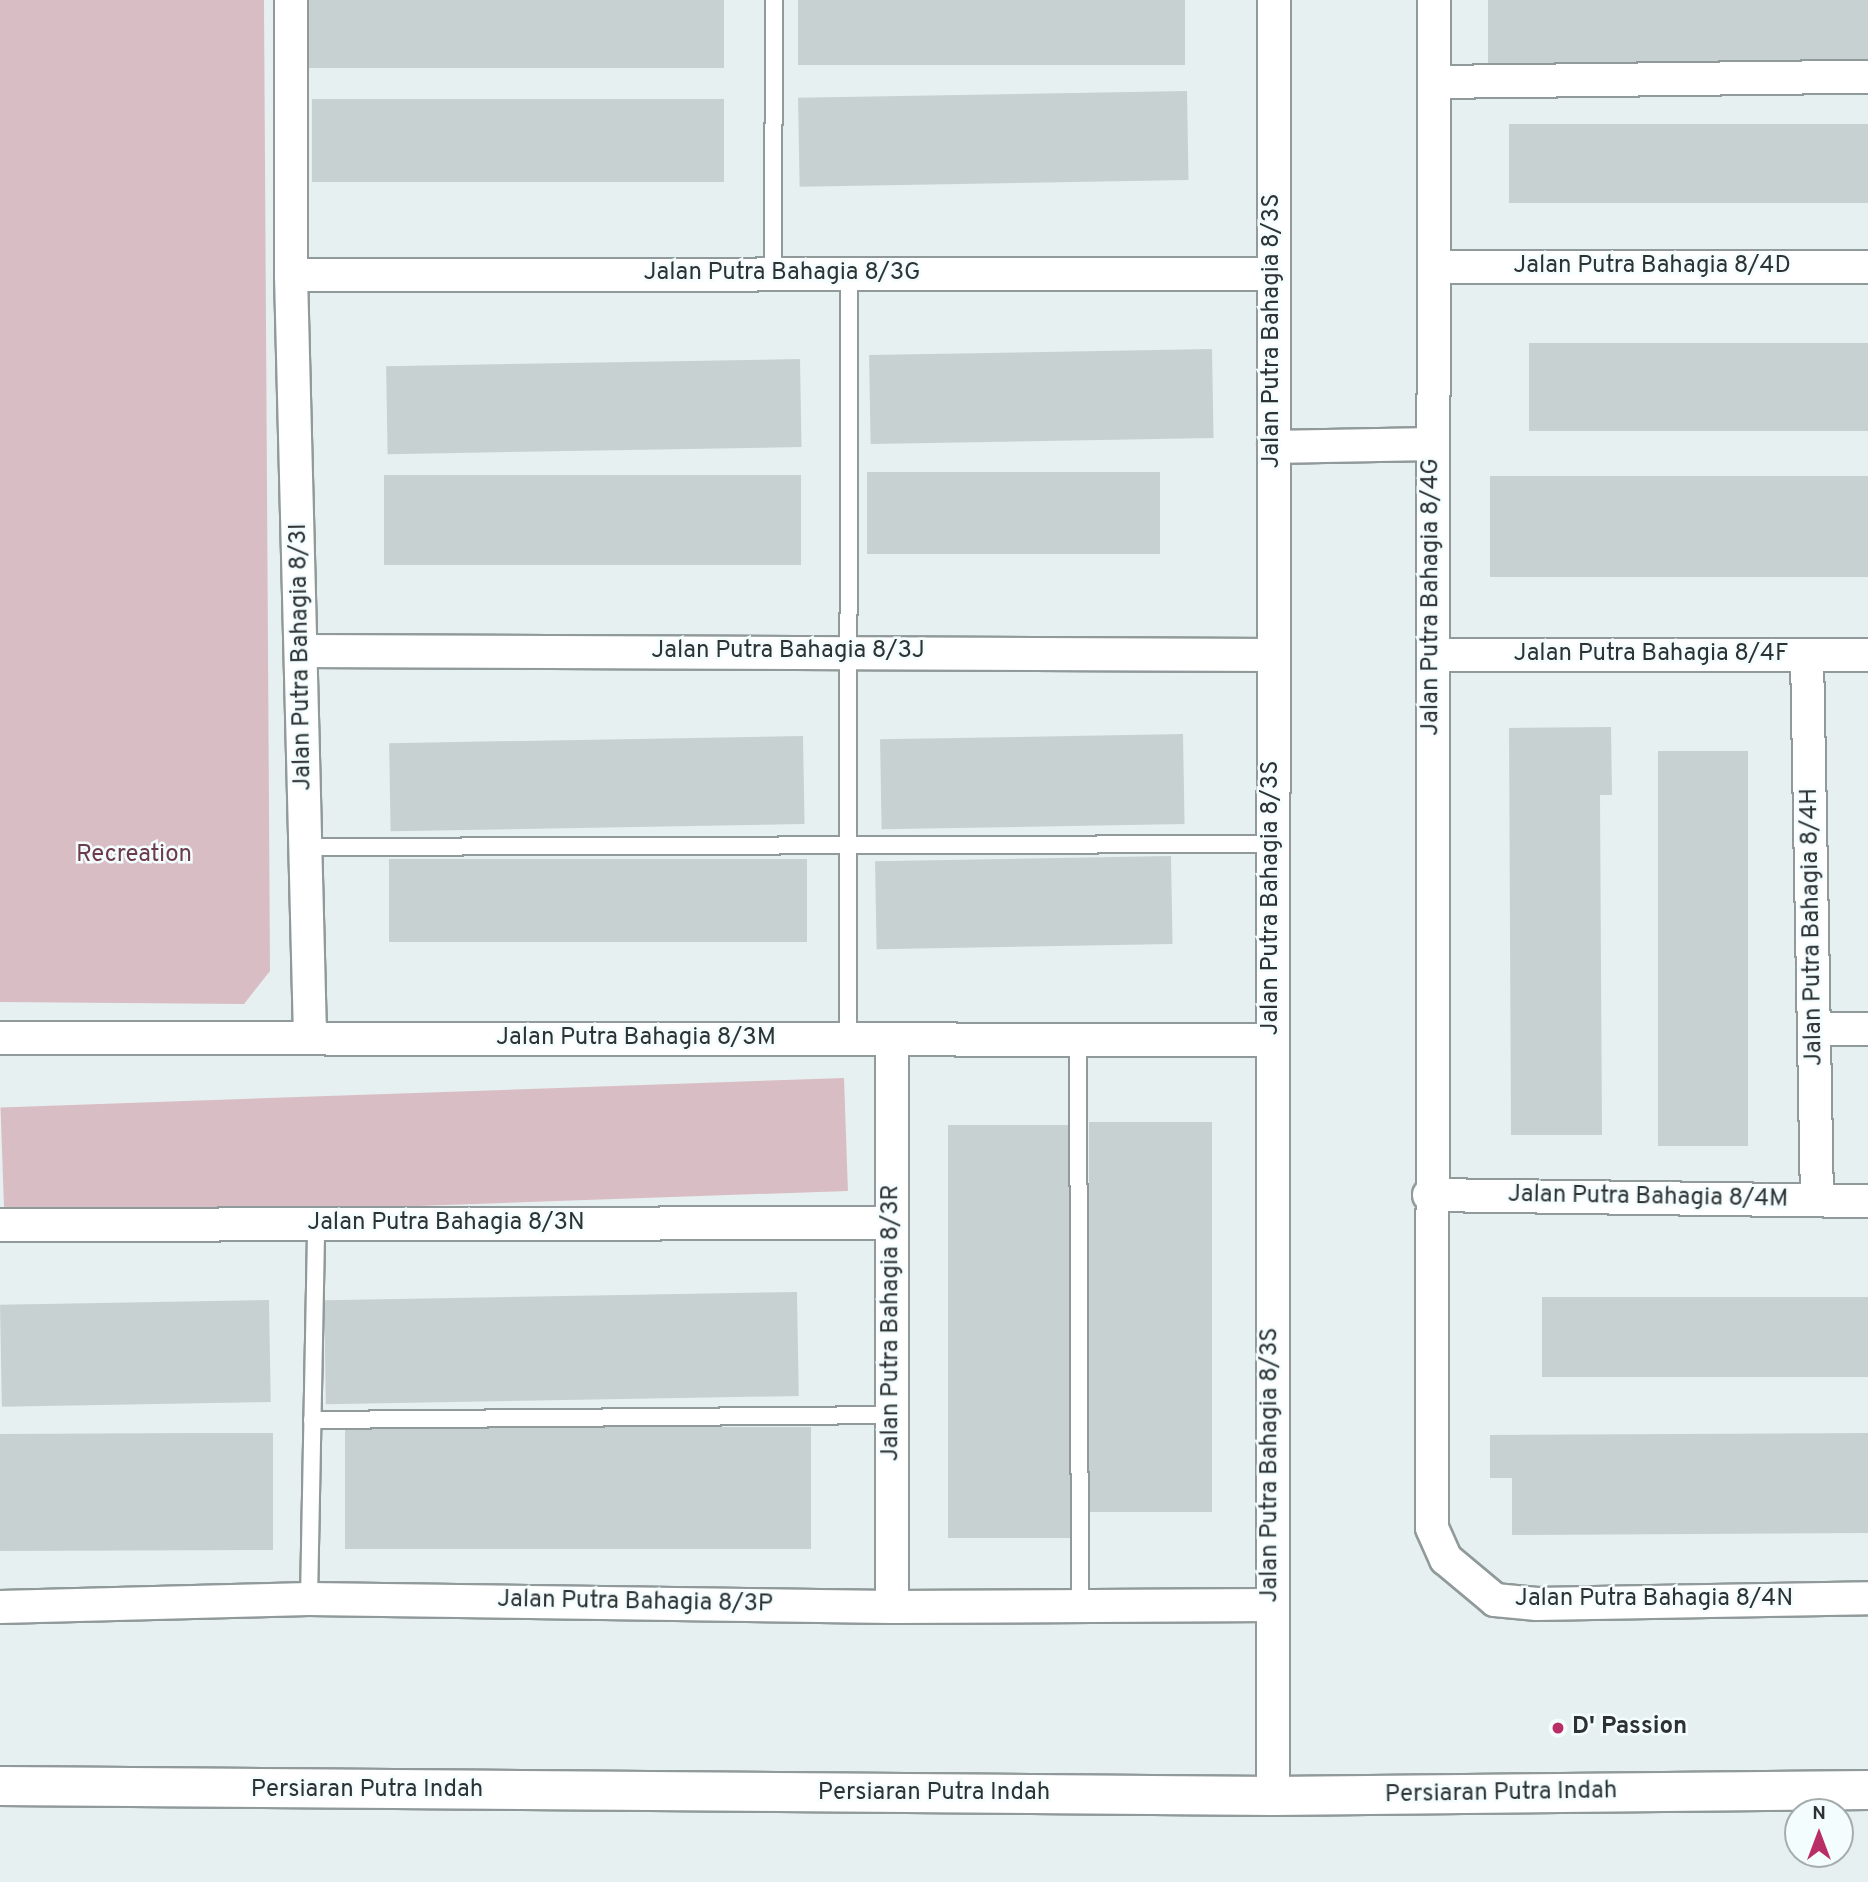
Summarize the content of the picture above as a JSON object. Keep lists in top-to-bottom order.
{
  "streets": {
    "main road": ["Persiaran Putra Indah"],
    "street": [
      "Jalan Putra Bahagia 8/4D",
      "Jalan Putra Bahagia 8/3G",
      "Jalan Putra Bahagia 8/3S",
      "Jalan Putra Bahagia 8/4G",
      "Jalan Putra Bahagia 8/3J",
      "Jalan Putra Bahagia 8/4F",
      "Jalan Putra Bahagia 8/3I",
      "Jalan Putra Bahagia 8/4H",
      "Jalan Putra Bahagia 8/3M",
      "Jalan Putra Bahagia 8/4M",
      "Jalan Putra Bahagia 8/3N",
      "Jalan Putra Bahagia 8/3R",
      "Jalan Putra Bahagia 8/4N",
      "Jalan Putra Bahagia 8/3P"
    ]
  },
  "crossings": [
    ["Jalan Putra Bahagia 8/4D", "Jalan Putra Bahagia 8/4G"],
    ["Jalan Putra Bahagia 8/3G", "Jalan Putra Bahagia 8/3S"],
    ["Jalan Putra Bahagia 8/3G", "Jalan Putra Bahagia 8/3I"],
    ["Jalan Putra Bahagia 8/3S", "Jalan Putra Bahagia 8/3J"],
    ["Jalan Putra Bahagia 8/3S", "Jalan Putra Bahagia 8/3M"],
    ["Jalan Putra Bahagia 8/3S", "Jalan Putra Bahagia 8/3P"],
    ["Jalan Putra Bahagia 8/3S", "Persiaran Putra Indah"],
    ["Jalan Putra Bahagia 8/4G", "Jalan Putra Bahagia 8/4F"],
    ["Jalan Putra Bahagia 8/4G", "Jalan Putra Bahagia 8/4M"],
    ["Jalan Putra Bahagia 8/4G", "Jalan Putra Bahagia 8/4N"],
    ["Jalan Putra Bahagia 8/3J", "Jalan Putra Bahagia 8/3I"],
    ["Jalan Putra Bahagia 8/4F", "Jalan Putra Bahagia 8/4H"],
    ["Jalan Putra Bahagia 8/3I", "Jalan Putra Bahagia 8/3M"],
    ["Jalan Putra Bahagia 8/4H", "Jalan Putra Bahagia 8/4M"],
    ["Jalan Putra Bahagia 8/3M", "Jalan Putra Bahagia 8/3R"],
    ["Jalan Putra Bahagia 8/4M", "Jalan Putra Bahagia 8/4N"],
    ["Jalan Putra Bahagia 8/3N", "Jalan Putra Bahagia 8/3R"],
    ["Jalan Putra Bahagia 8/3R", "Jalan Putra Bahagia 8/3P"]
  ],
  "parks": ["Recreation"],
  "places": ["D' Passion"],
  "north": "top"
}
